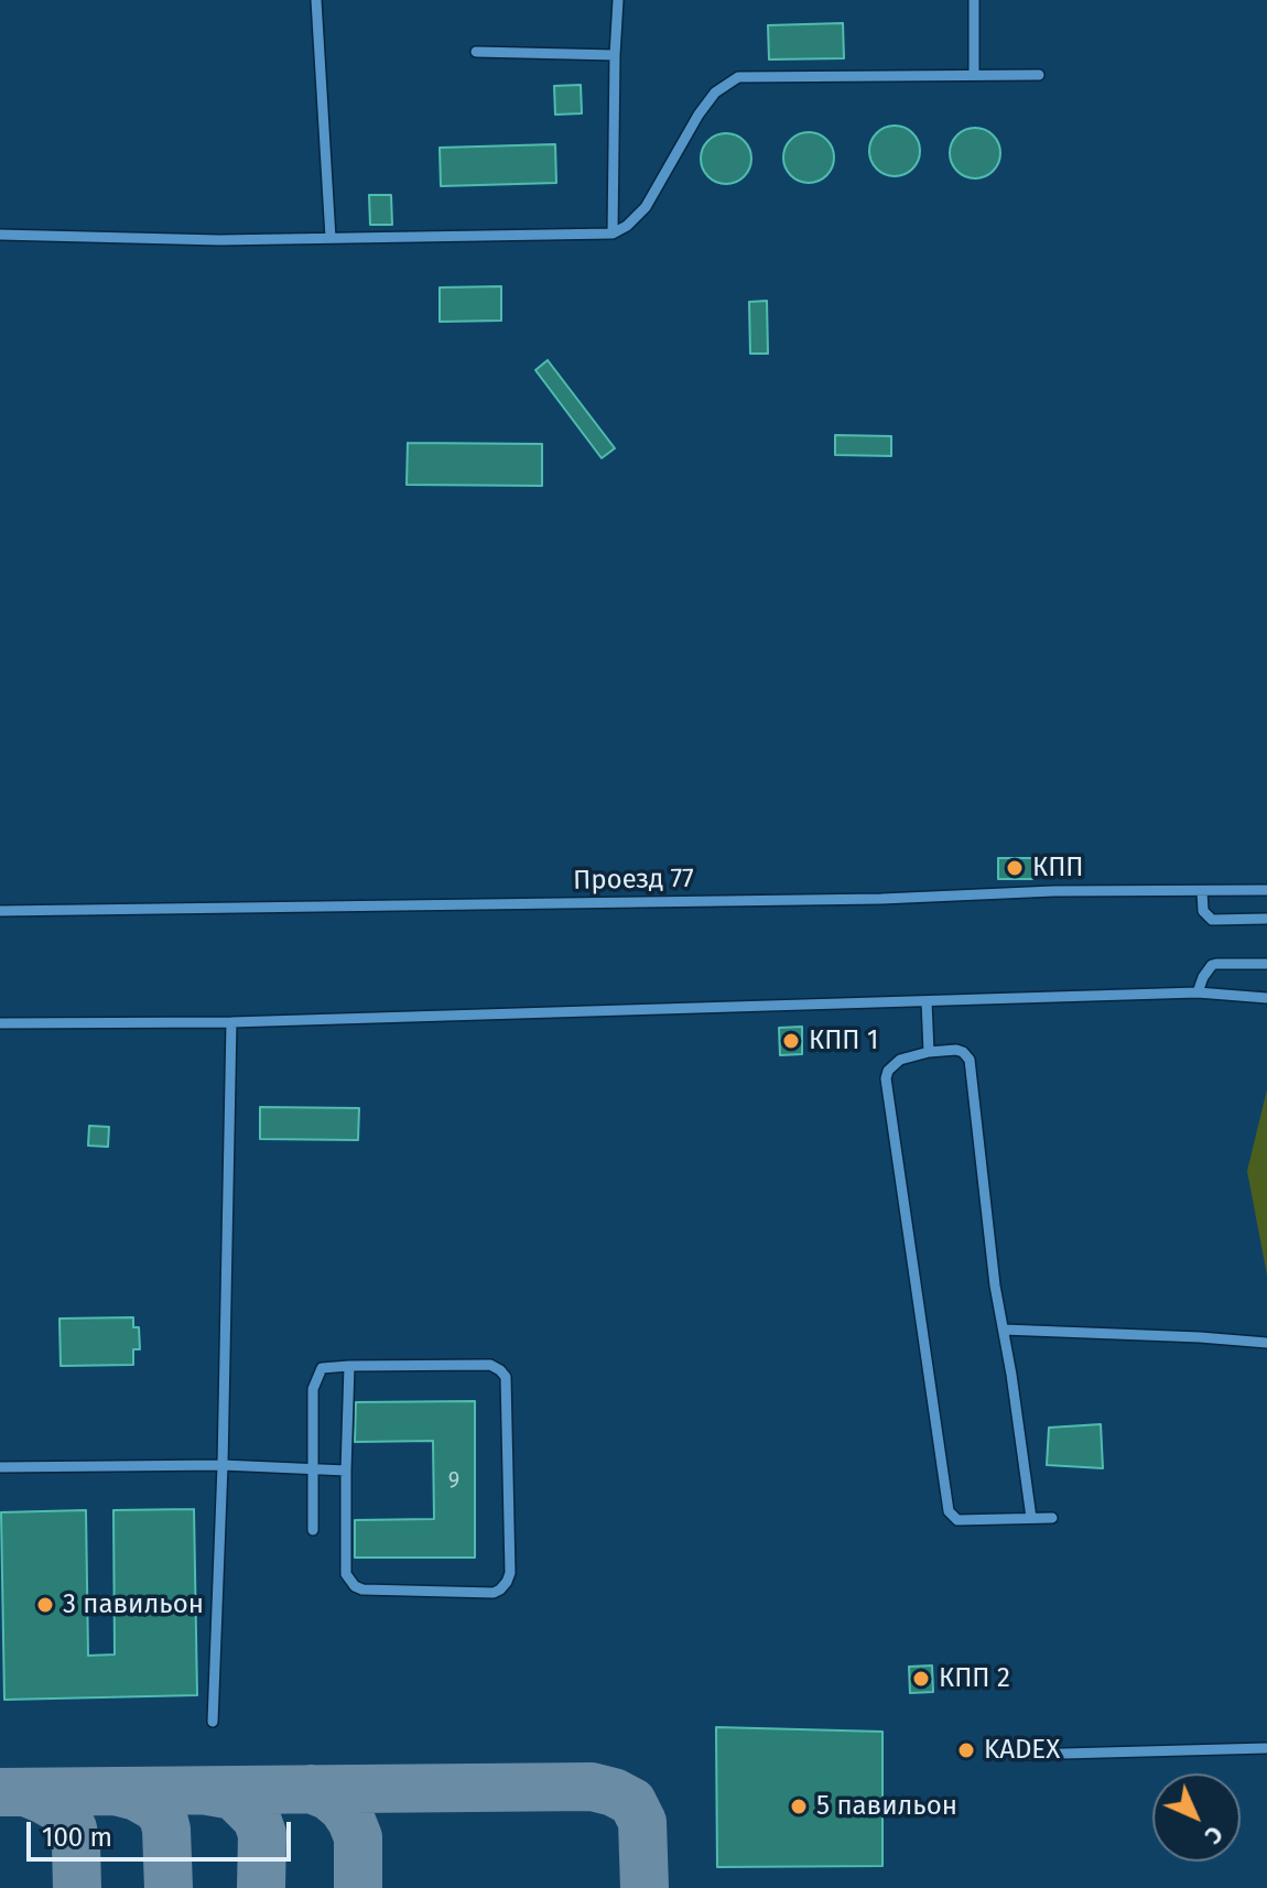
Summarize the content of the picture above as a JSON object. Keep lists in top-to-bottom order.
{
  "streets": {
    "lane": ["Проезд 77"]
  },
  "places": [
    "КПП",
    "КПП 1",
    "3 павильон",
    "КПП 2",
    "KADEX",
    "5 павильон"
  ],
  "house_numbers": ["9"],
  "scale_bar": "100 m",
  "north": "bottom right"
}
